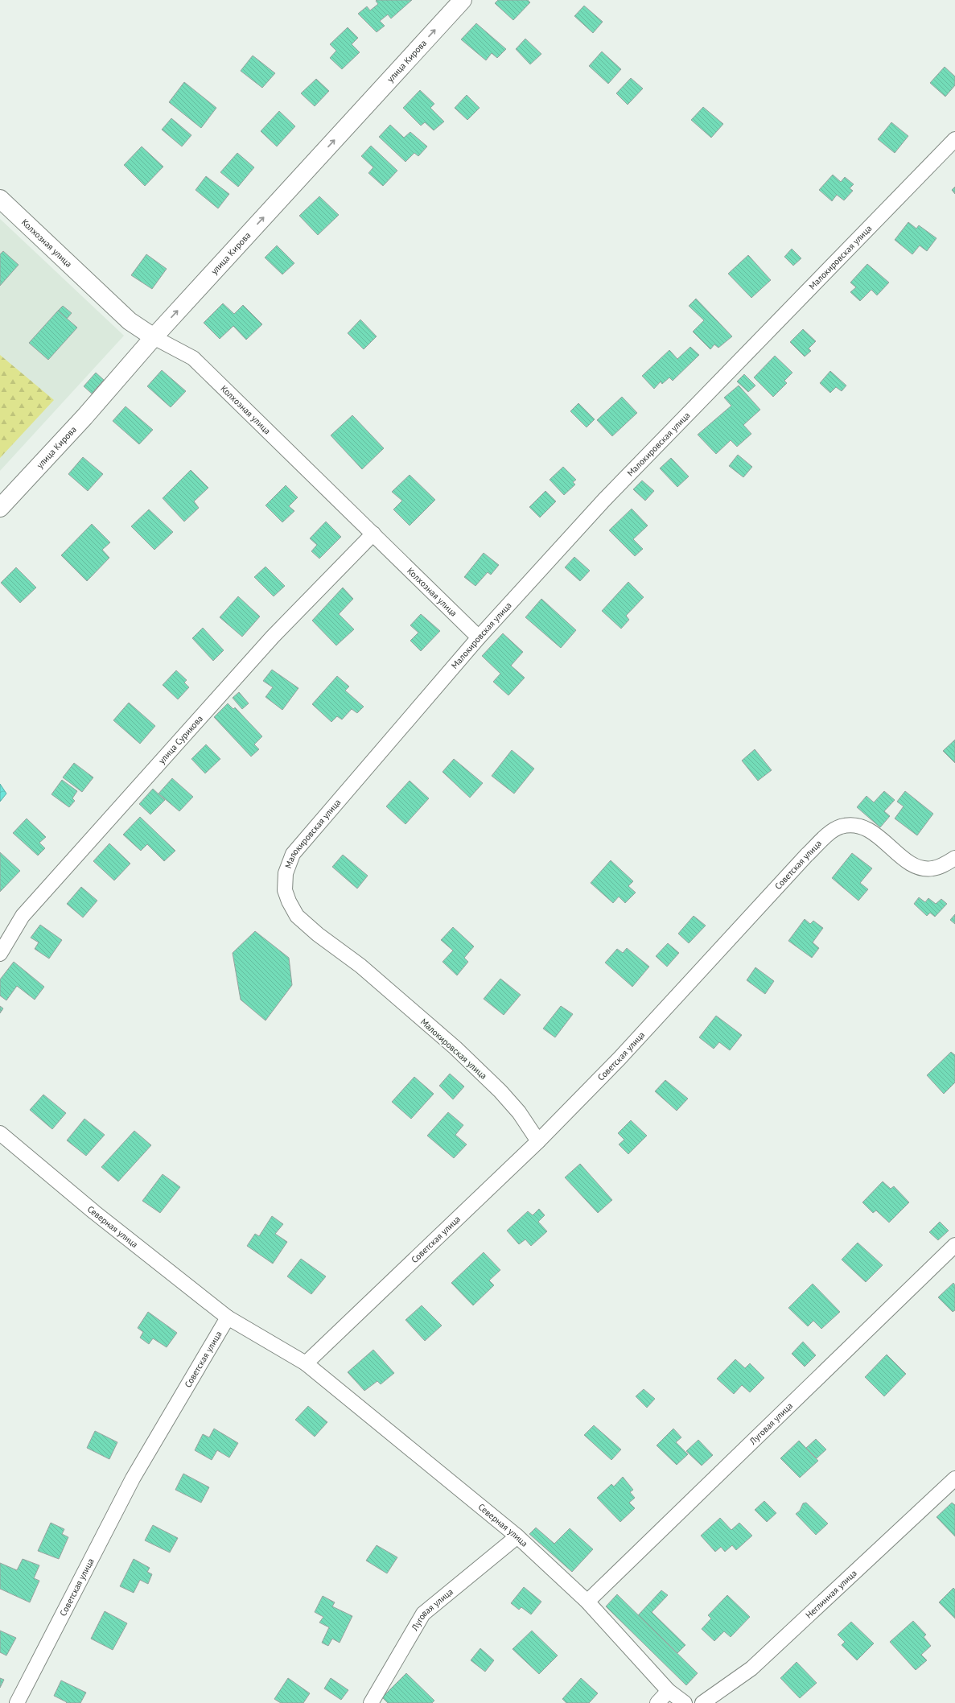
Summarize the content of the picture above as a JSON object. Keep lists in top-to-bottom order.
{
  "streets": {
    "street": [
      "улица Кирова",
      "Колхозная улица",
      "Малокировская улица",
      "улица Сурикова",
      "Советская улица",
      "Северная улица",
      "Луговая улица",
      "Неглинная улица"
    ]
  },
  "crossings": [
    ["улица Кирова", "Колхозная улица"],
    ["Колхозная улица", "Малокировская улица"],
    ["Колхозная улица", "улица Сурикова"],
    ["Малокировская улица", "Советская улица"],
    ["Советская улица", "Северная улица"],
    ["Северная улица", "Луговая улица"]
  ],
  "one_way": ["улица Кирова"]
}
